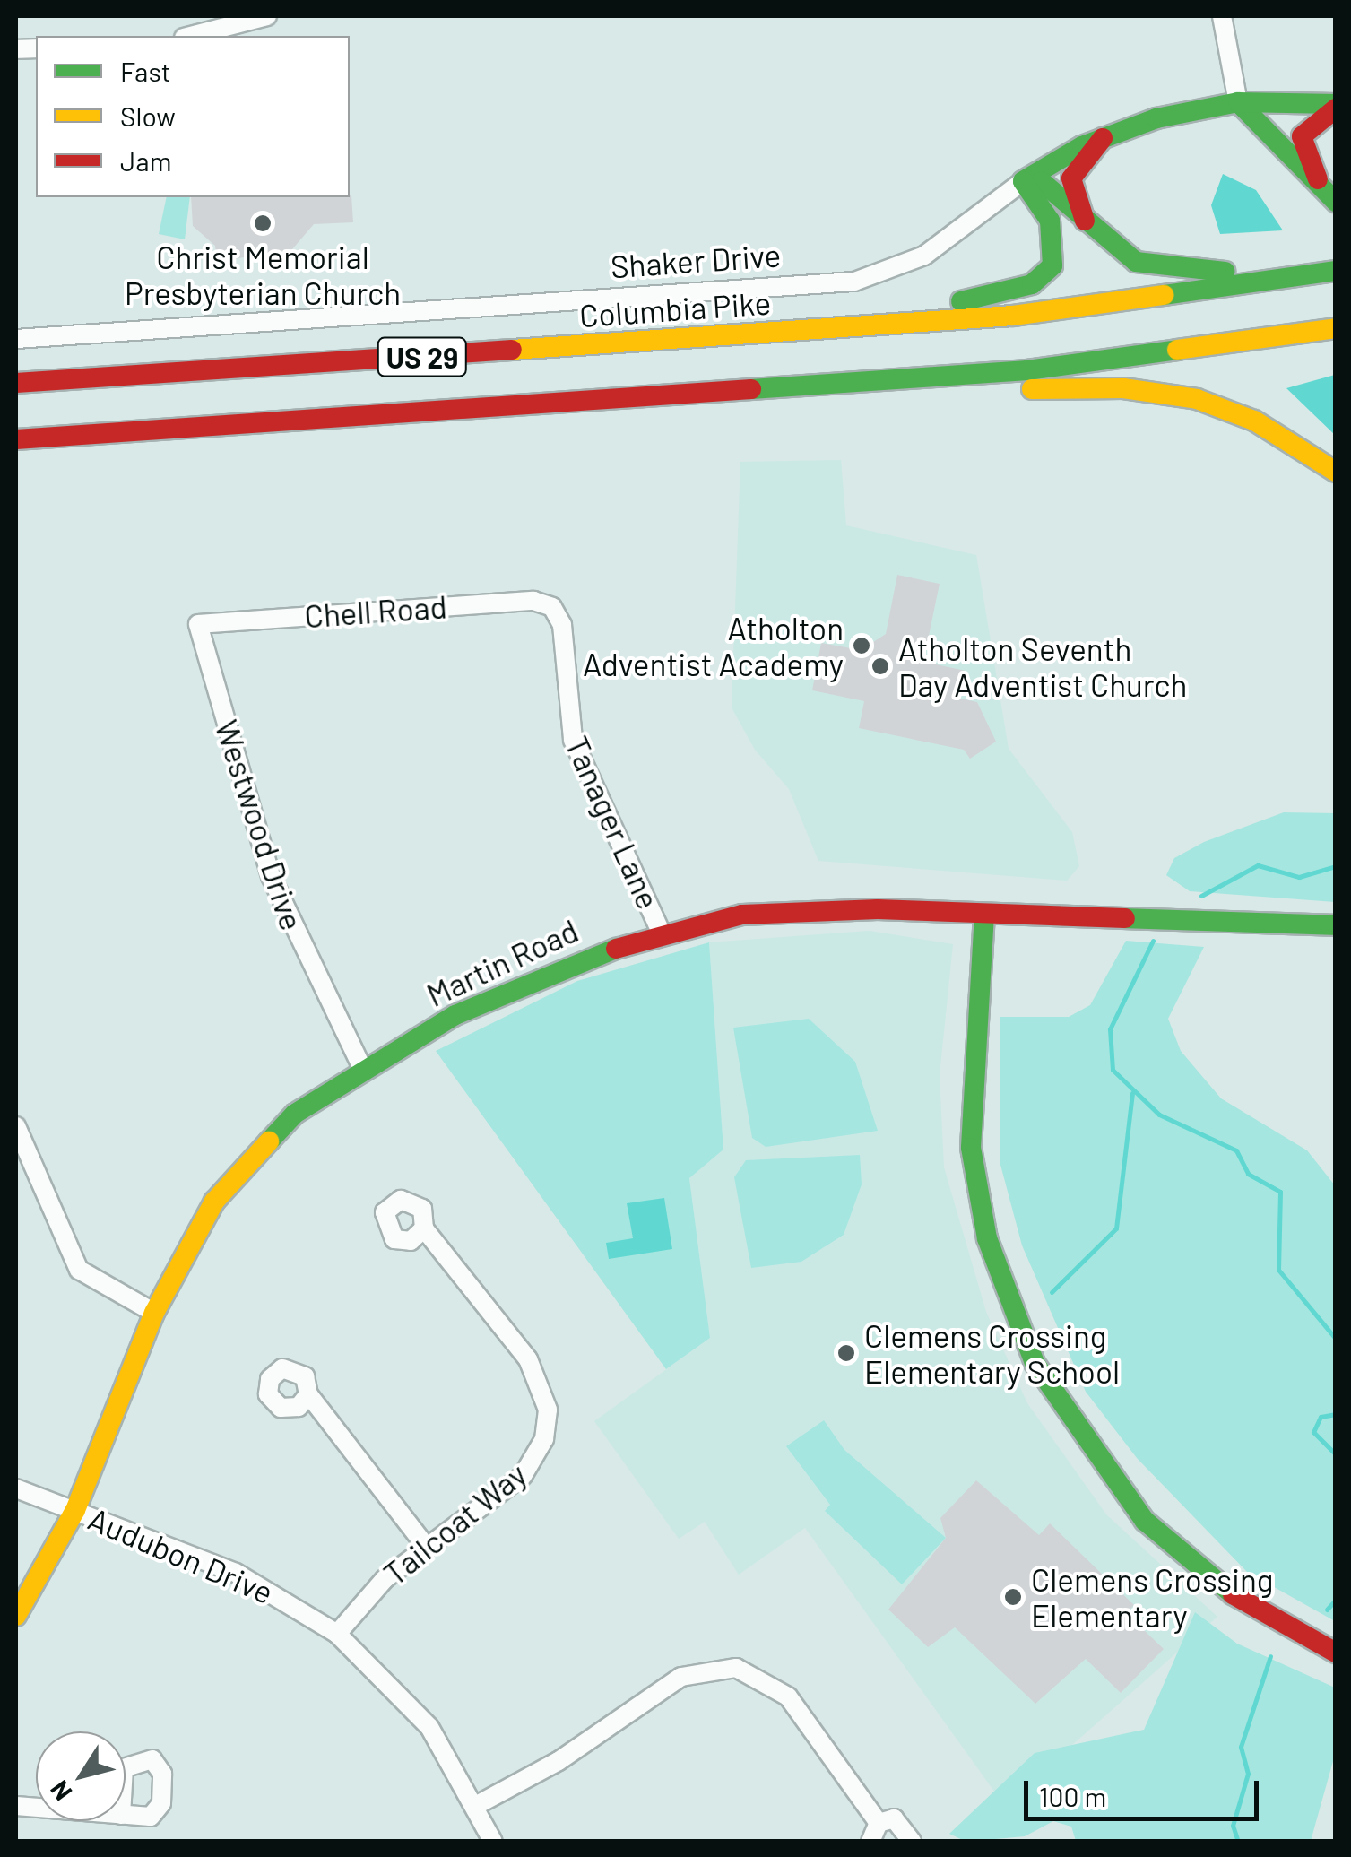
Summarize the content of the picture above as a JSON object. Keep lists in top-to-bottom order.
{
  "streets": {
    "main road": [
      "Shaker Drive",
      "Columbia Pike",
      "US 29",
      "Martin Road"
    ],
    "street": [
      "Chell Road",
      "Tanager Lane",
      "Westwood Drive",
      "Tailcoat Way",
      "Audubon Drive"
    ]
  },
  "crossings": [
    ["Chell Road", "Tanager Lane"],
    ["Chell Road", "Westwood Drive"],
    ["Tanager Lane", "Martin Road"],
    ["Westwood Drive", "Martin Road"],
    ["Martin Road", "Audubon Drive"],
    ["Tailcoat Way", "Audubon Drive"]
  ],
  "places": [
    "Christ Memorial Presbyterian Church",
    "Atholton Adventist Academy",
    "Atholton Seventh Day Adventist Church",
    "Clemens Crossing Elementary School",
    "Clemens Crossing Elementary"
  ],
  "legend": ["Fast", "Slow", "Jam"],
  "scale_bar": "100 m",
  "north": "bottom left"
}
